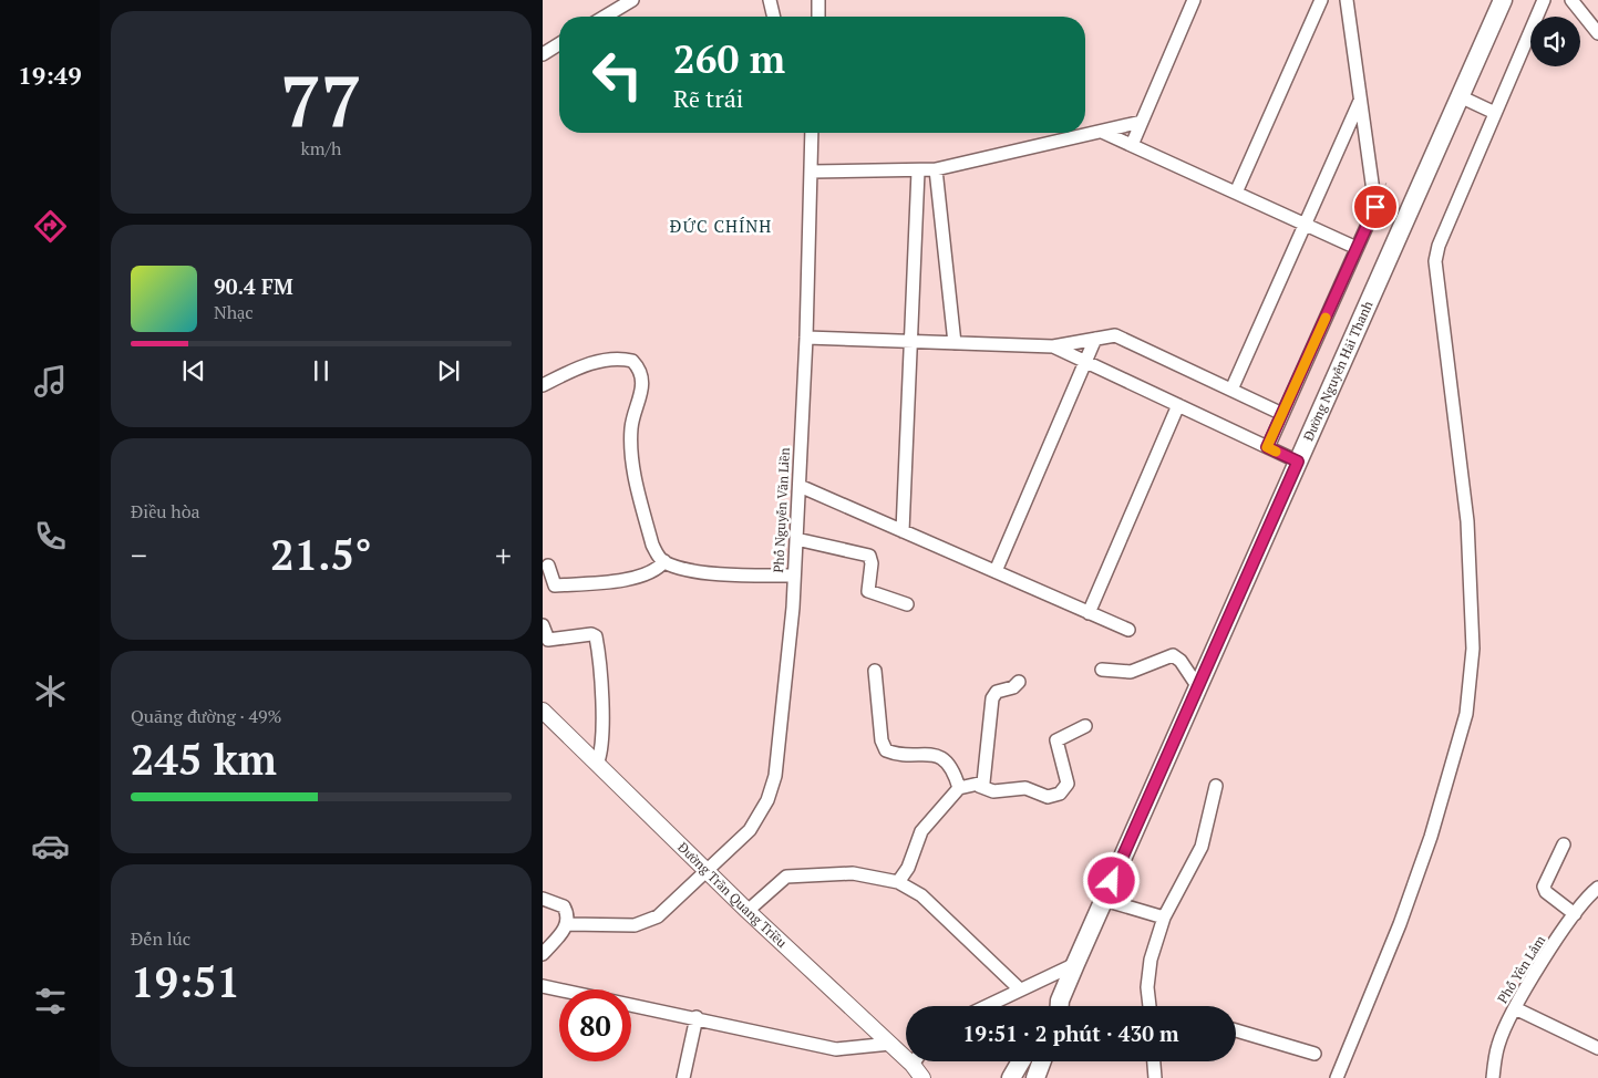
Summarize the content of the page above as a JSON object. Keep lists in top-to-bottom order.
{
  "streets": {
    "highway": ["Đường Nguyễn Hải Thanh"],
    "main road": ["Đường Trần Quang Triều"],
    "street": ["Phố Nguyễn Văn Liền", "Phố Yên Lâm"]
  },
  "crossings": [
    ["Phố Nguyễn Văn Liền", "Đường Trần Quang Triều"]
  ],
  "districts": ["ĐỨC CHÍNH"],
  "page": {
    "tabs": "19:49",
    "tile": [
      ["77", "km/h"],
      "Điều hòa",
      ["Quãng đường · 49%", "245 km"],
      ["Đến lúc", "19:51"]
    ],
    "turn": ["260 m", "Rẽ trái"],
    "song": ["90.4 FM", "Nhạc"],
    "heat": ["−", "21.5°", "+"],
    "limit": "80",
    "trip": "19:51 · 2 phút · 430 m"
  }
}
